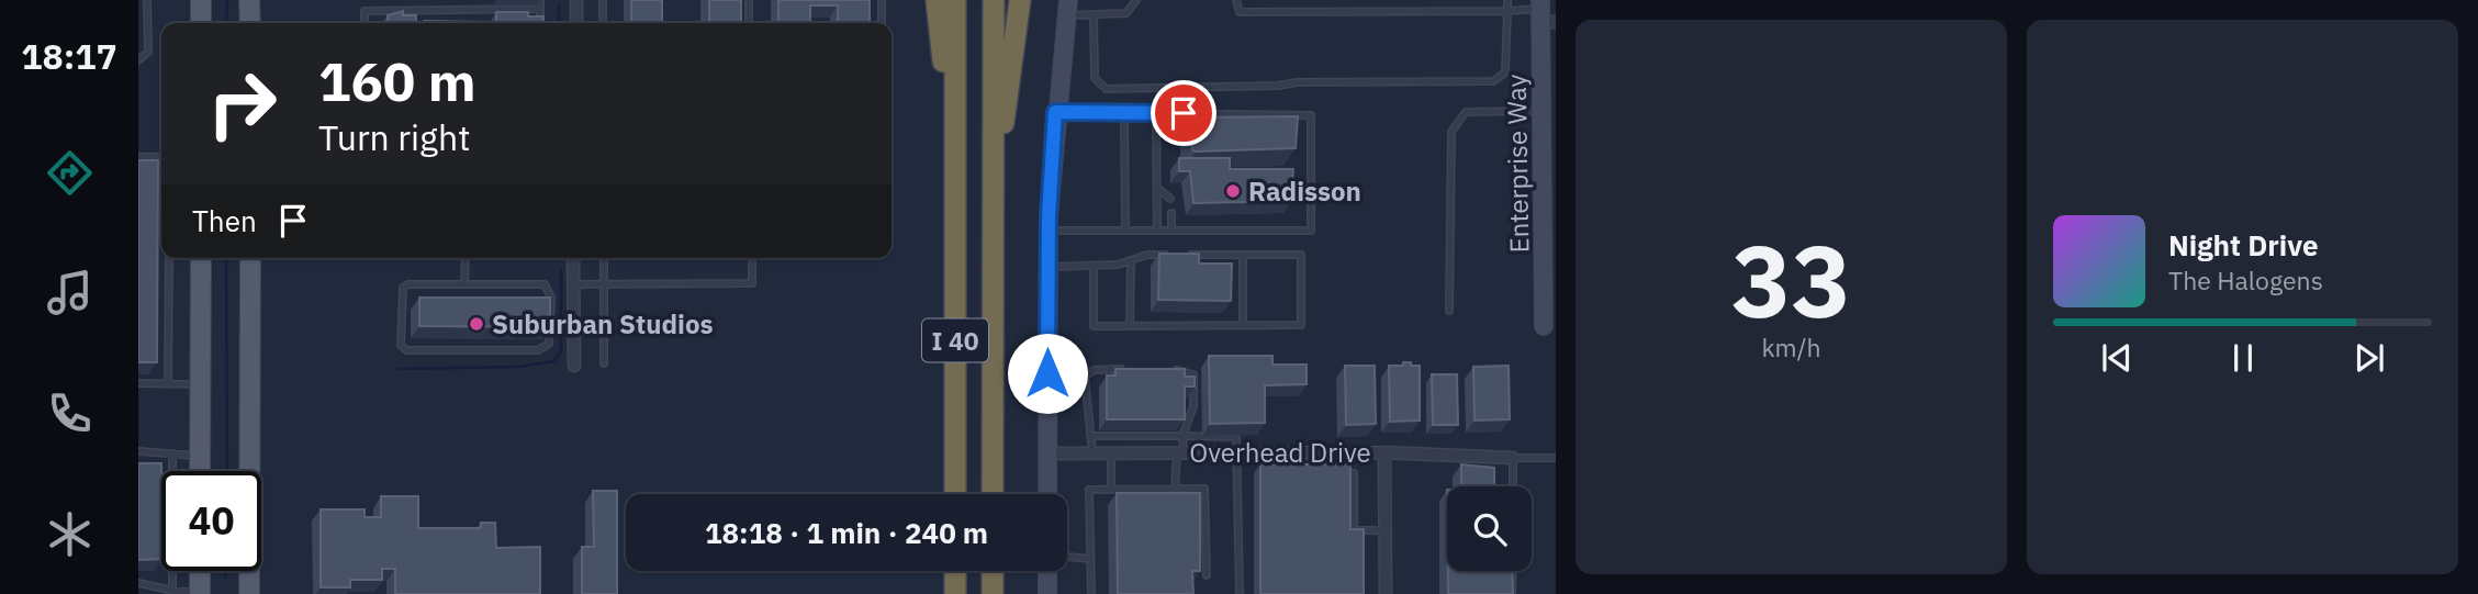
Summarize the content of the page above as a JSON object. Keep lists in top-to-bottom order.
{
  "streets": {
    "highway": ["I 40"],
    "street": ["Enterprise Way", "Overhead Drive"]
  },
  "places": ["Radisson", "Suburban Studios"],
  "page": {
    "tabs": "18:17",
    "tile": ["33", "km/h"],
    "turn": ["160 m", "Turn right"],
    "then": "Then",
    "song": ["Night Drive", "The Halogens"],
    "limit": "40",
    "trip": "18:18 · 1 min · 240 m"
  }
}
